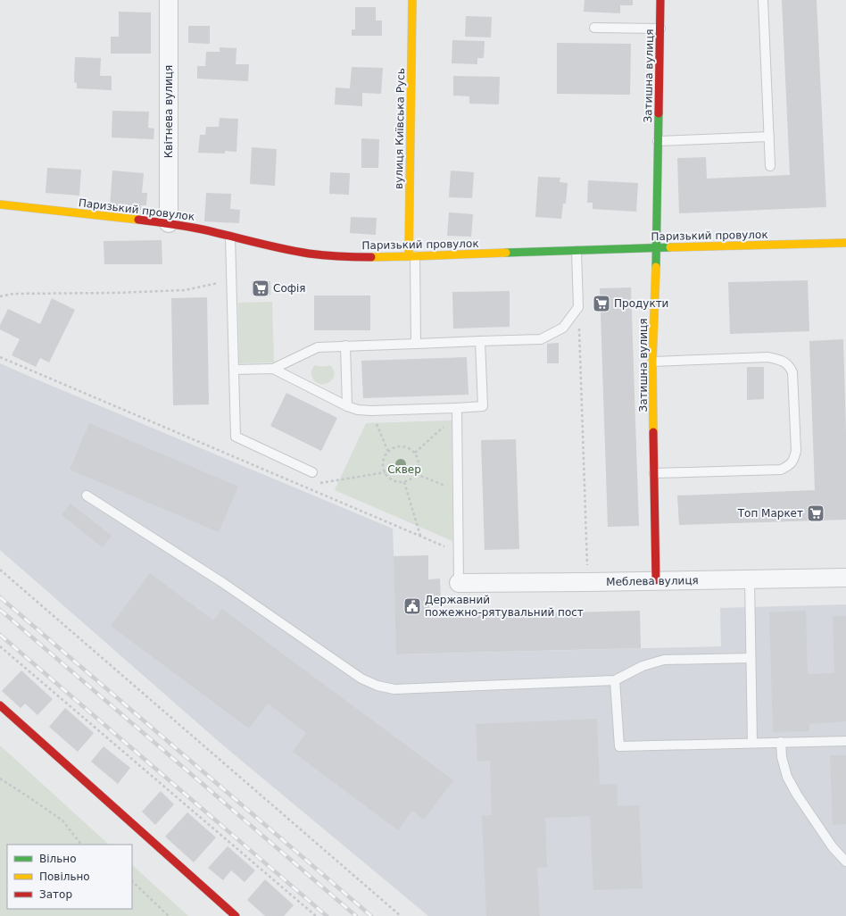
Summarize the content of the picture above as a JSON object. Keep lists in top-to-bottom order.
{
  "streets": {
    "street": [
      "Затишна вулиця",
      "Квітнева вулиця",
      "вулиця Київська Русь",
      "Паризький провулок",
      "Меблева вулиця"
    ]
  },
  "crossings": [
    ["Затишна вулиця", "Паризький провулок"],
    ["Затишна вулиця", "Меблева вулиця"],
    ["Квітнева вулиця", "Паризький провулок"],
    ["вулиця Київська Русь", "Паризький провулок"]
  ],
  "parks": ["Сквер"],
  "places": {
    "supermarket": ["Софія", "Продукти", "Топ Маркет"],
    "public building": ["Державний пожежно-рятувальний пост"]
  },
  "legend": ["Вільно", "Повільно", "Затор"]
}
